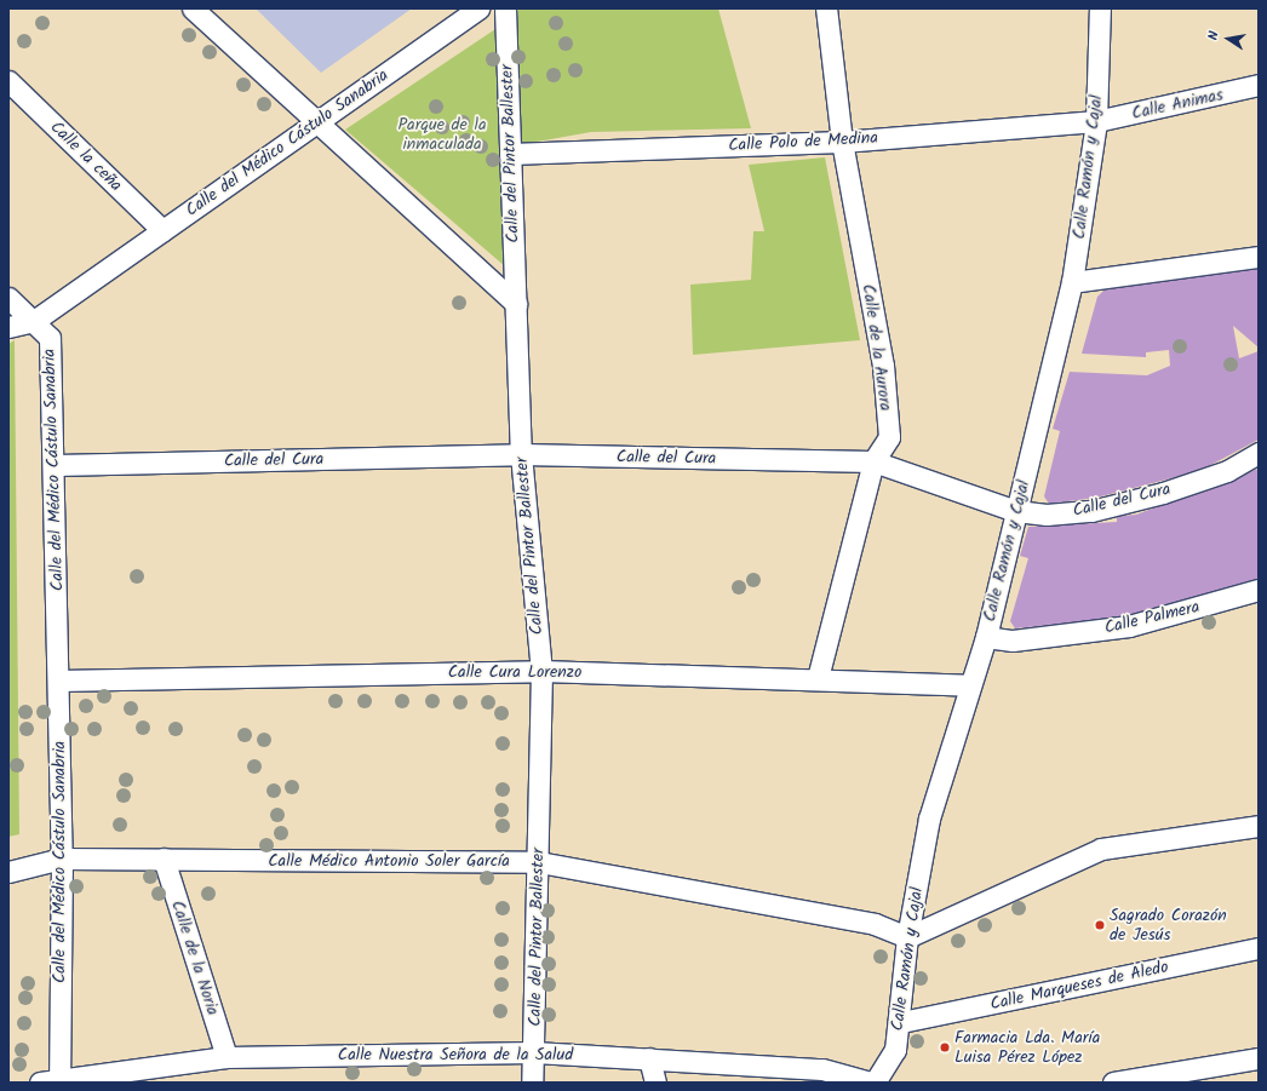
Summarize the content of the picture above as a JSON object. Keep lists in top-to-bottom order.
{
  "streets": {
    "street": [
      "Calle Animas",
      "Calle Polo de Medina",
      "Calle del Médico Cástulo Sanabria",
      "Calle del Pintor Ballester",
      "Calle la ceña",
      "Calle Ramón y Cajal",
      "Calle de la Aurora",
      "Calle del Cura",
      "Calle Palmera",
      "Calle Cura Lorenzo",
      "Calle Médico Antonio Soler García",
      "Calle de la Noria",
      "Calle Marqueses de Aledo",
      "Calle Nuestra Señora de la Salud"
    ]
  },
  "crossings": [
    ["Calle Animas", "Calle Polo de Medina"],
    ["Calle Animas", "Calle Ramón y Cajal"],
    ["Calle Polo de Medina", "Calle del Pintor Ballester"],
    ["Calle Polo de Medina", "Calle Ramón y Cajal"],
    ["Calle Polo de Medina", "Calle de la Aurora"],
    ["Calle del Médico Cástulo Sanabria", "Calle la ceña"],
    ["Calle del Médico Cástulo Sanabria", "Calle del Cura"],
    ["Calle del Médico Cástulo Sanabria", "Calle Cura Lorenzo"],
    ["Calle del Médico Cástulo Sanabria", "Calle Médico Antonio Soler García"],
    ["Calle del Médico Cástulo Sanabria", "Calle Nuestra Señora de la Salud"],
    ["Calle del Pintor Ballester", "Calle del Cura"],
    ["Calle del Pintor Ballester", "Calle Cura Lorenzo"],
    ["Calle del Pintor Ballester", "Calle Médico Antonio Soler García"],
    ["Calle del Pintor Ballester", "Calle Nuestra Señora de la Salud"],
    ["Calle Ramón y Cajal", "Calle del Cura"],
    ["Calle Ramón y Cajal", "Calle Palmera"],
    ["Calle Ramón y Cajal", "Calle Cura Lorenzo"],
    ["Calle Ramón y Cajal", "Calle Médico Antonio Soler García"],
    ["Calle Ramón y Cajal", "Calle Marqueses de Aledo"],
    ["Calle Ramón y Cajal", "Calle Nuestra Señora de la Salud"],
    ["Calle de la Aurora", "Calle del Cura"],
    ["Calle de la Aurora", "Calle Cura Lorenzo"],
    ["Calle Médico Antonio Soler García", "Calle de la Noria"],
    ["Calle de la Noria", "Calle Nuestra Señora de la Salud"]
  ],
  "parks": ["Parque de la inmaculada"],
  "places": ["Sagrado Corazón de Jesús", "Farmacia Lda. María Luisa Pérez López"],
  "north": "left"
}
